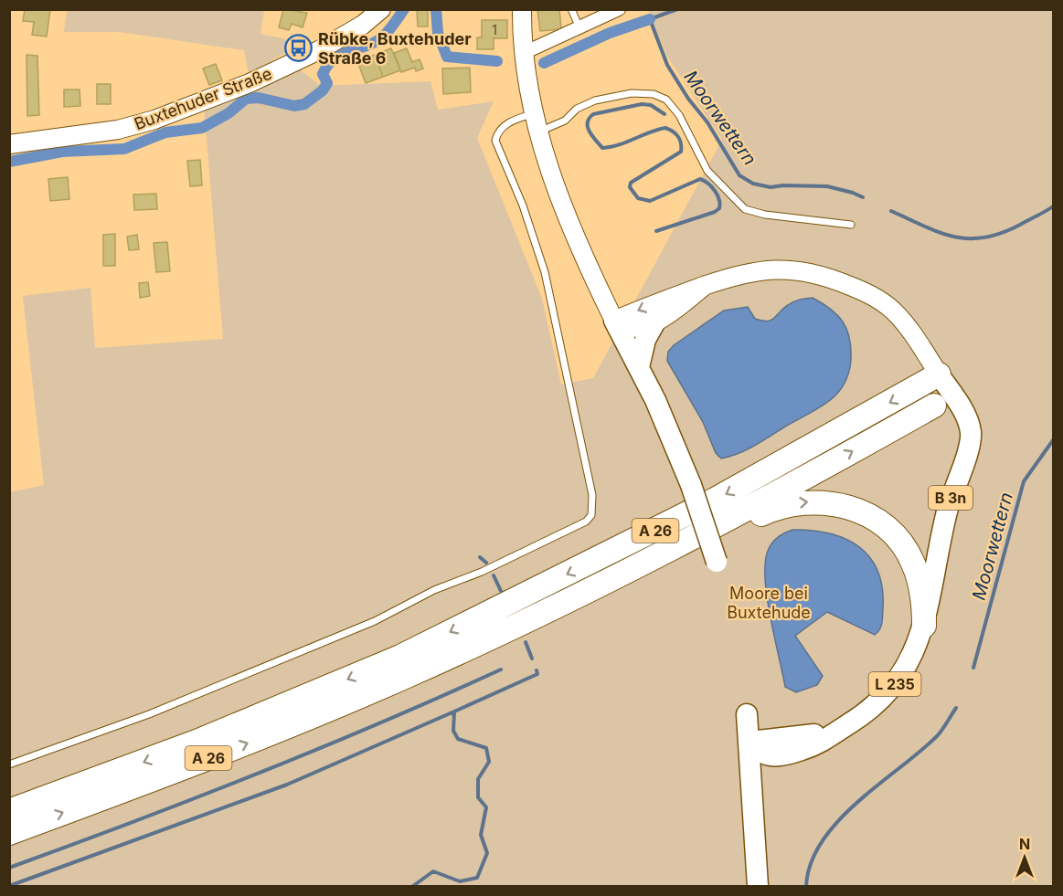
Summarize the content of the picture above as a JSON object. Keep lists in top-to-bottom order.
{
  "streets": {
    "highway": ["A 26"],
    "main road": ["Buxtehuder Straße", "B 3n", "L 235"]
  },
  "crossings": [
    ["B 3n", "A 26"],
    ["B 3n", "L 235"]
  ],
  "water": ["Moorwettern"],
  "parks": ["Moore bei Buxtehude"],
  "places": {
    "bus stop": ["Rübke, Buxtehuder Straße 6"]
  },
  "house_numbers": ["1"],
  "north": "top"
}
